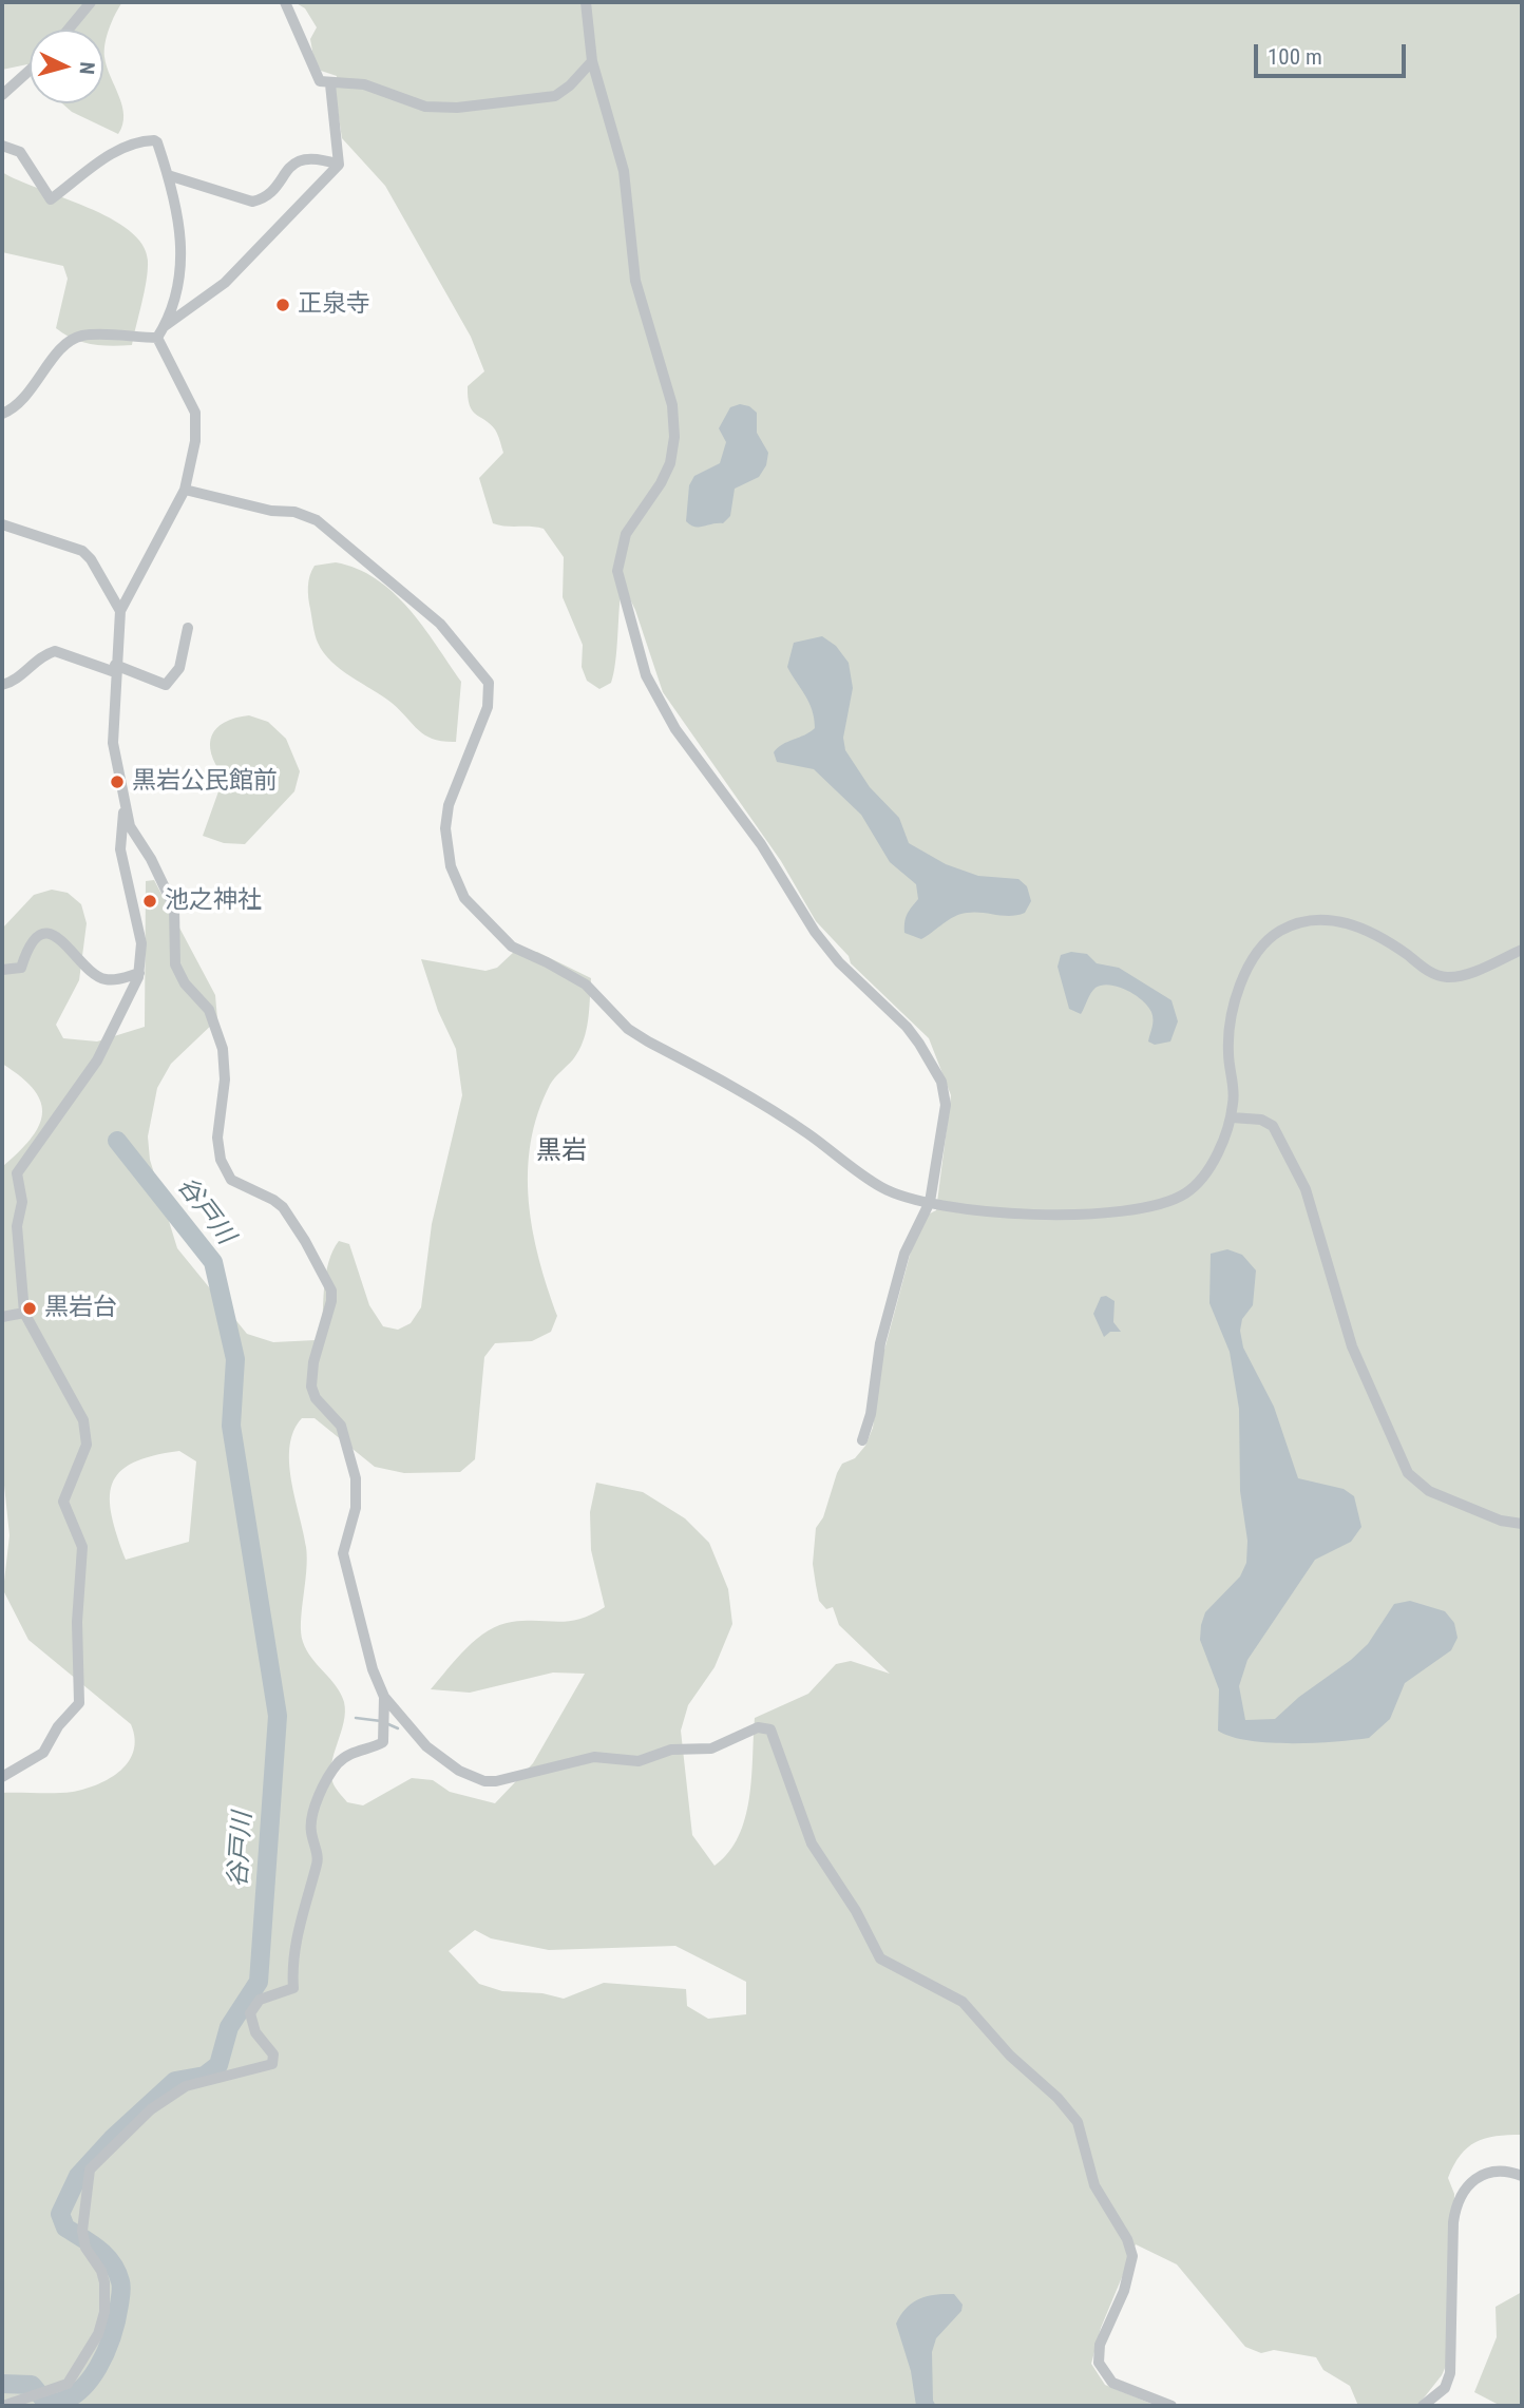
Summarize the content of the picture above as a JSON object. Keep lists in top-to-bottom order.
{
  "districts": ["黒岩"],
  "water": ["谷戸川"],
  "places": [
    "正泉寺",
    "黒岩公民館前",
    "池之神社",
    "黒岩台"
  ],
  "scale_bar": "100 m",
  "north": "right"
}
